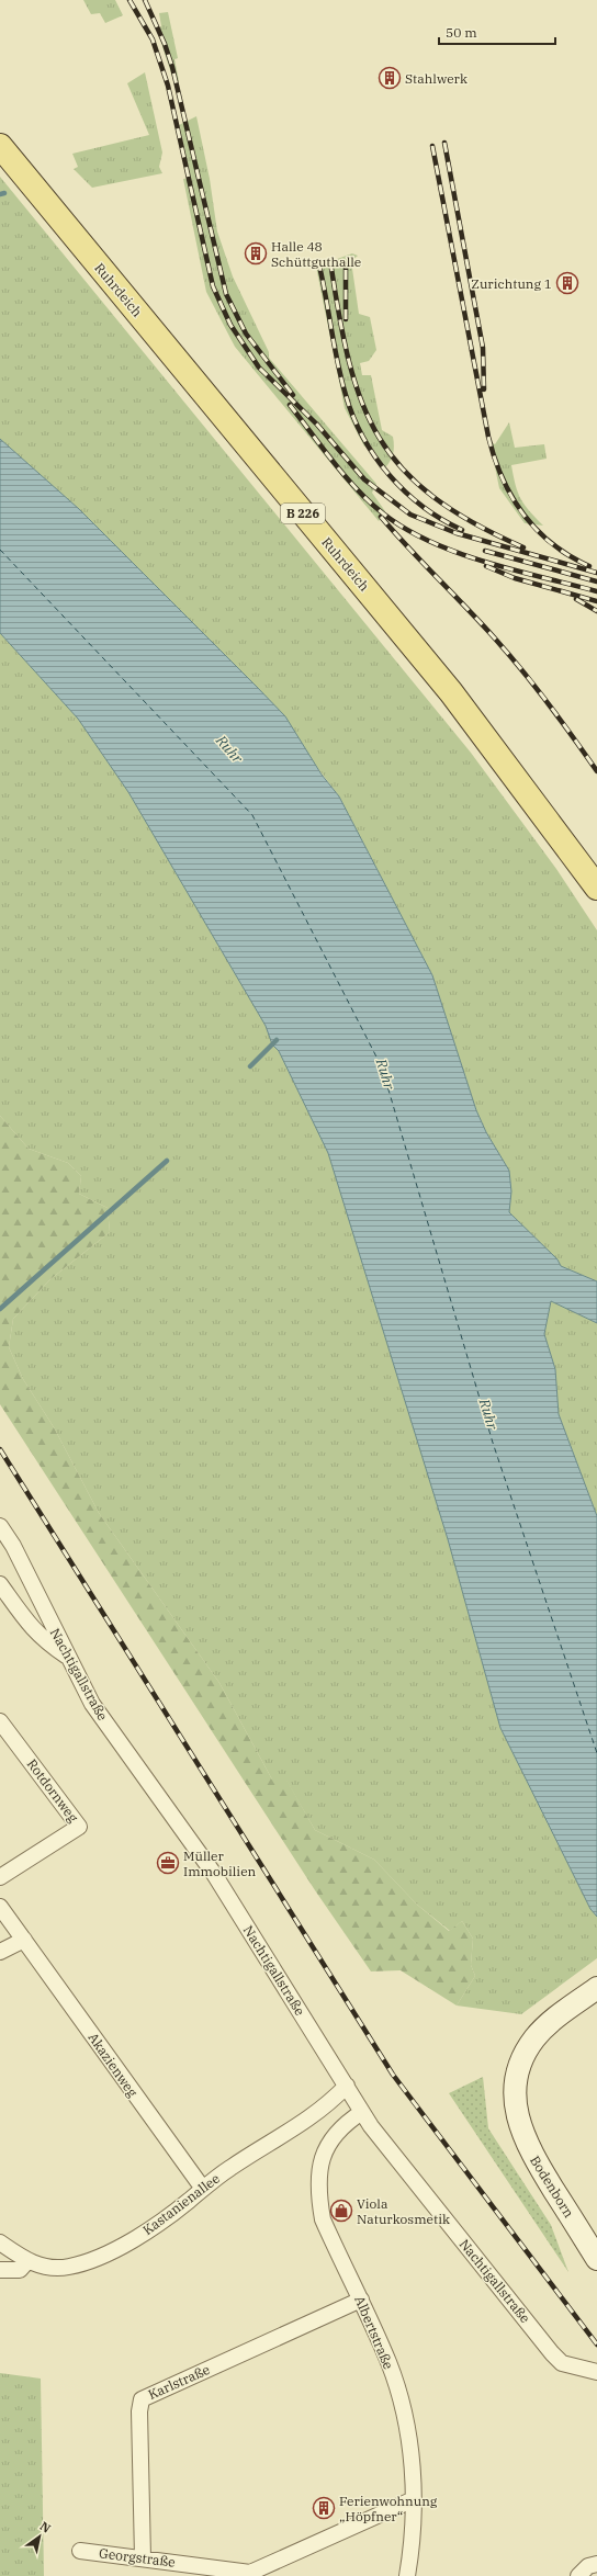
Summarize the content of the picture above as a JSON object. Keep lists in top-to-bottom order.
{
  "streets": {
    "main road": ["Ruhrdeich", "B 226", "Bodenborn"],
    "street": [
      "Nachtigallstraße",
      "Rotdornweg",
      "Akazienweg",
      "Kastanienallee",
      "Albertstraße",
      "Karlstraße",
      "Georgstraße"
    ]
  },
  "crossings": [
    ["Nachtigallstraße", "Kastanienallee"],
    ["Nachtigallstraße", "Albertstraße"],
    ["Akazienweg", "Kastanienallee"],
    ["Albertstraße", "Karlstraße"],
    ["Albertstraße", "Georgstraße"],
    ["Karlstraße", "Georgstraße"]
  ],
  "water": ["Ruhr"],
  "places": {
    "building": [
      "Stahlwerk",
      "Halle 48 Schüttguthalle",
      "Zurichtung 1",
      "Ferienwohnung „Höpfner“"
    ],
    "office": ["Müller Immobilien"],
    "shop": ["Viola Naturkosmetik"]
  },
  "scale_bar": "50 m",
  "north": "top right"
}
